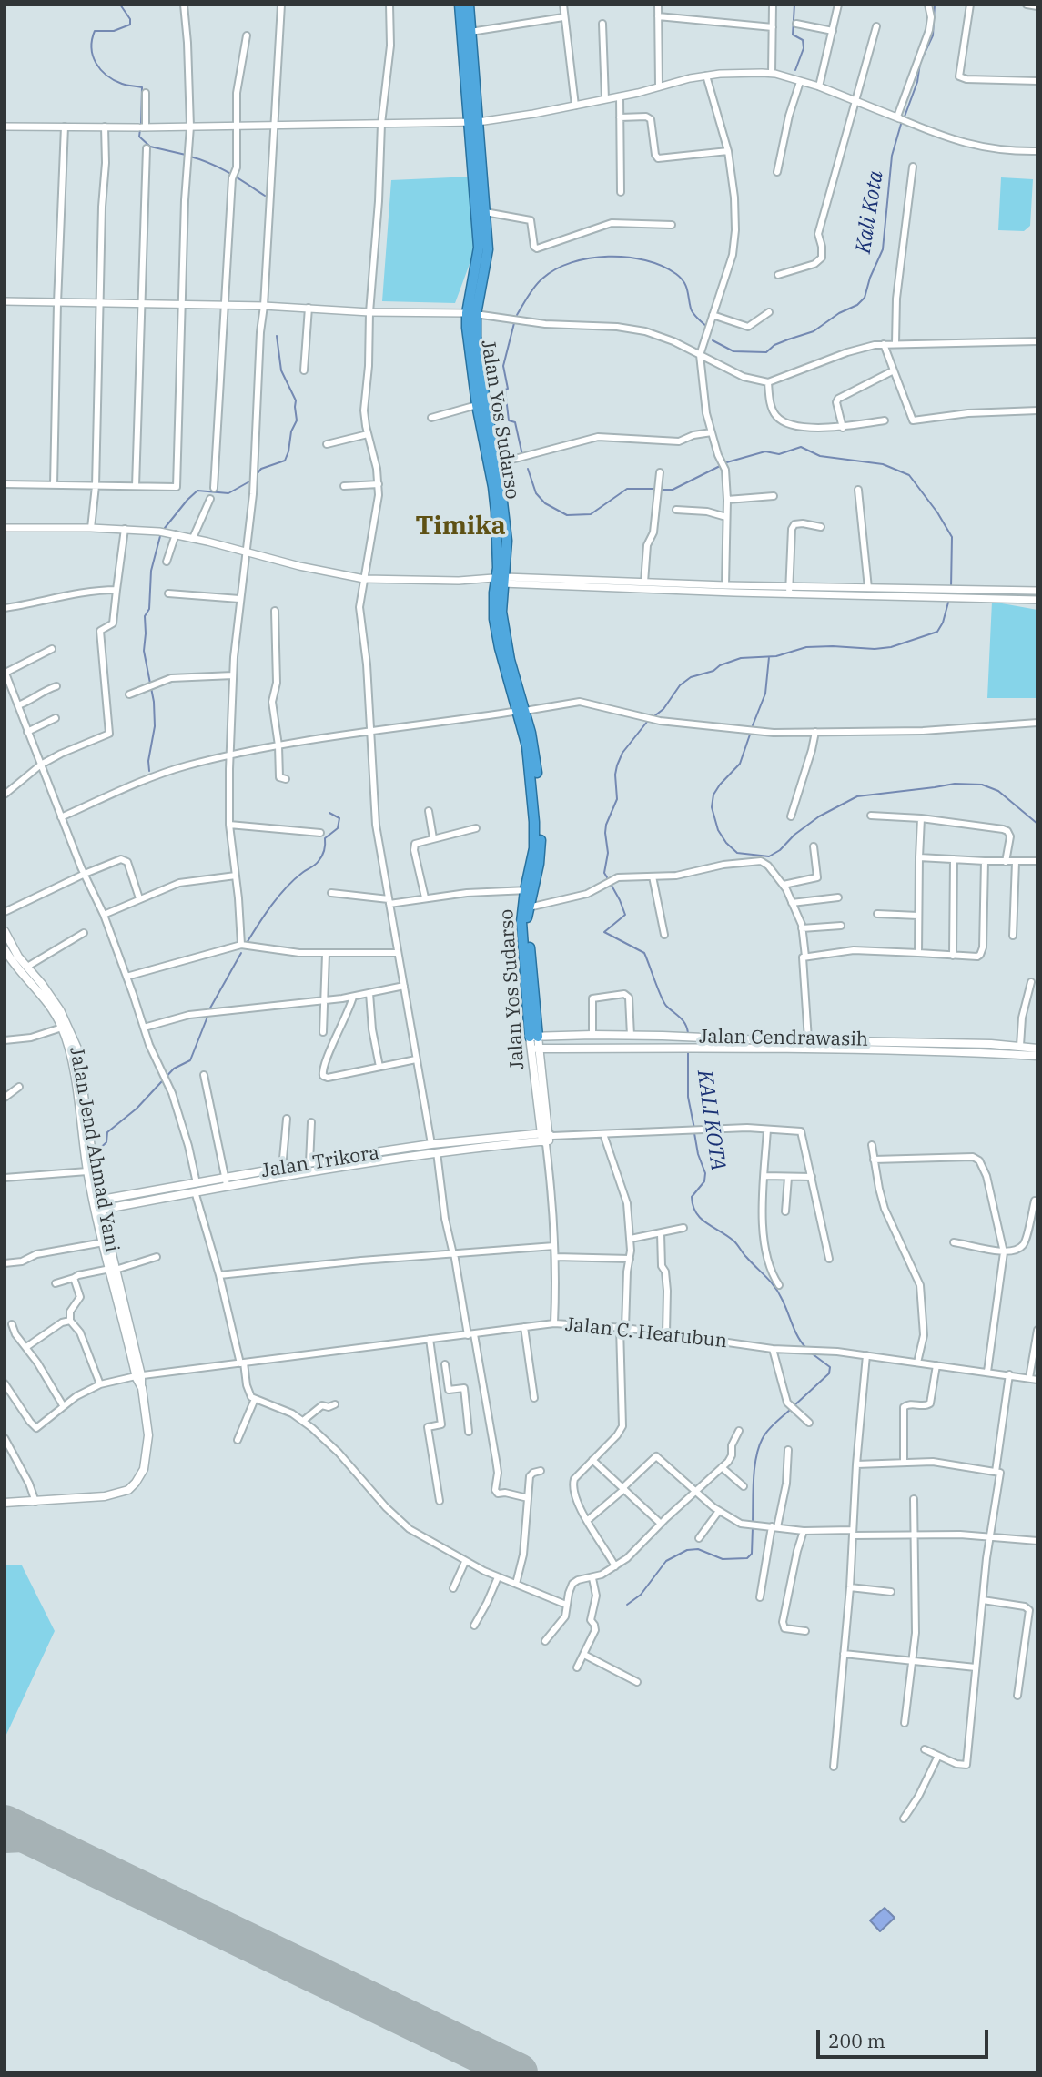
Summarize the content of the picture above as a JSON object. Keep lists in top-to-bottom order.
{
  "streets": {
    "highway": ["Jalan Yos Sudarso"],
    "main road": ["Jalan Cendrawasih", "Jalan Jend Ahmad Yani", "Jalan Trikora"],
    "street": ["Jalan C. Heatubun"]
  },
  "crossings": [
    ["Jalan Yos Sudarso", "Jalan Cendrawasih"],
    ["Jalan Yos Sudarso", "Jalan Trikora"],
    ["Jalan Jend Ahmad Yani", "Jalan Trikora"],
    ["Jalan Jend Ahmad Yani", "Jalan C. Heatubun"]
  ],
  "districts": ["Timika"],
  "water": ["Kali Kota", "KALI KOTA"],
  "scale_bar": "200 m"
}
